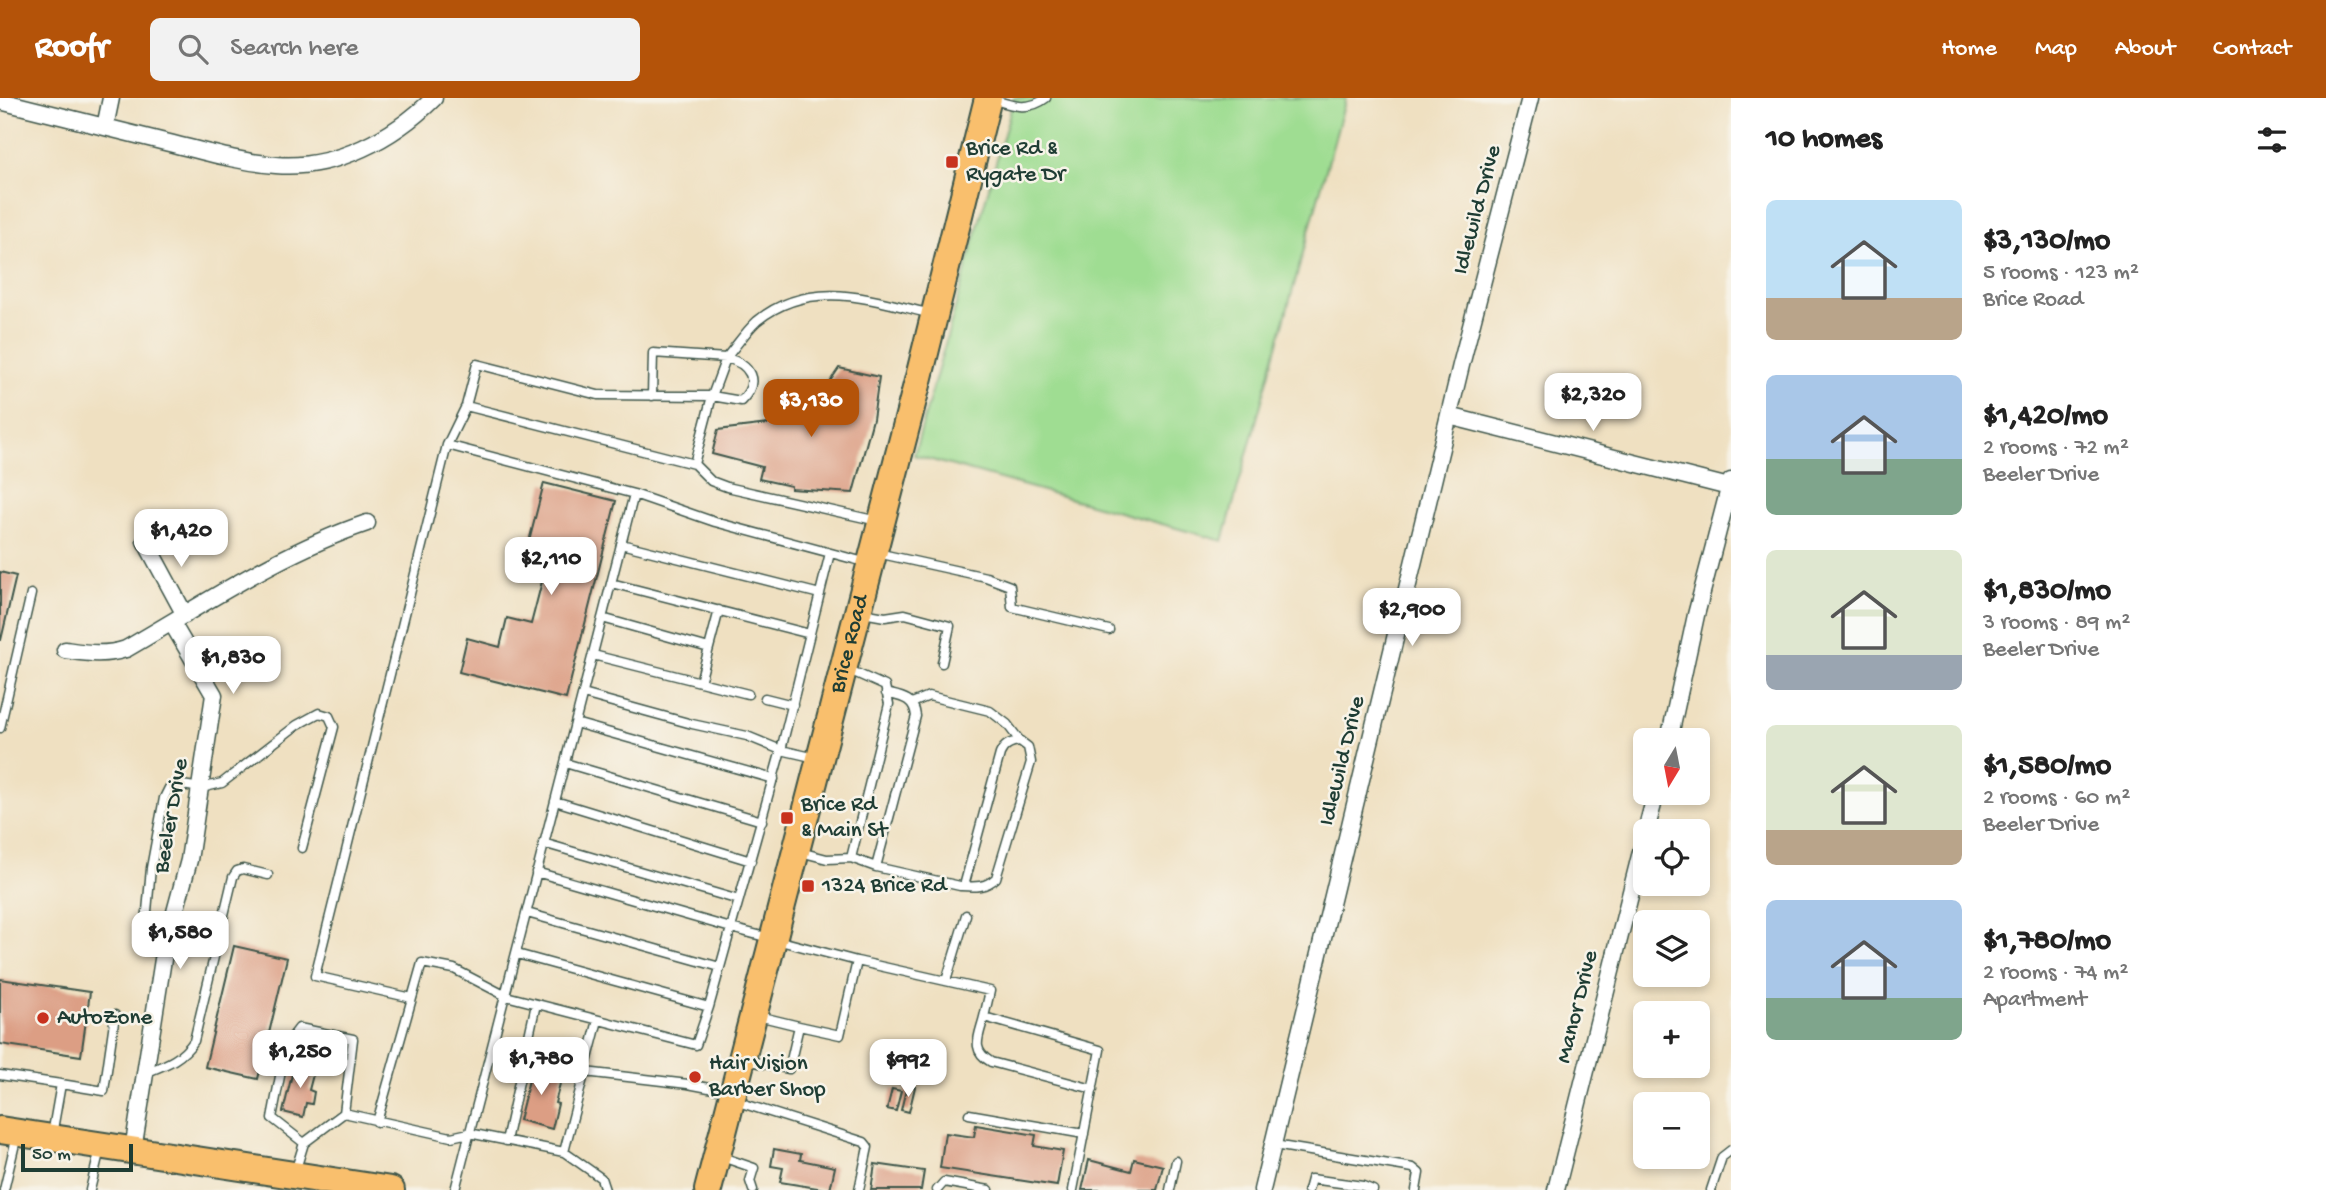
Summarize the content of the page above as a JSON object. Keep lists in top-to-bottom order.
{
  "streets": {
    "main road": ["Brice Road"],
    "street": ["Idlewild Drive", "Beeler Drive", "Manor Drive"]
  },
  "places": {
    "transit": ["Brice Rd & Rygate Dr", "Brice Rd & Main St", "1324 Brice Rd"],
    "other": ["AutoZone", "Hair Vision Barber Shop"]
  },
  "scale_bar": "50 m",
  "north": "bottom",
  "page": {
    "header": "Roofr",
    "search": "Search here",
    "nav": [
      "Home",
      "Map",
      "About",
      "Contact"
    ],
    "heading": "10 homes",
    "list": [
      {
        "name": "$3,130/mo",
        "note": "5 rooms · 123 m² · Brice Road"
      },
      {
        "name": "$1,420/mo",
        "note": "2 rooms · 72 m² · Beeler Drive"
      },
      {
        "name": "$1,830/mo",
        "note": "3 rooms · 89 m² · Beeler Drive"
      },
      {
        "name": "$1,580/mo",
        "note": "2 rooms · 60 m² · Beeler Drive"
      },
      {
        "name": "$1,780/mo",
        "note": "2 rooms · 74 m² · Apartment"
      }
    ],
    "price": [
      "$2,320",
      "$3,130",
      "$1,420",
      "$2,110",
      "$2,900",
      "$1,830",
      "$1,580",
      "$1,250",
      "$1,780",
      "$992"
    ],
    "map_buttons": ["+", "−"],
    "scale": "50 m"
  }
}
